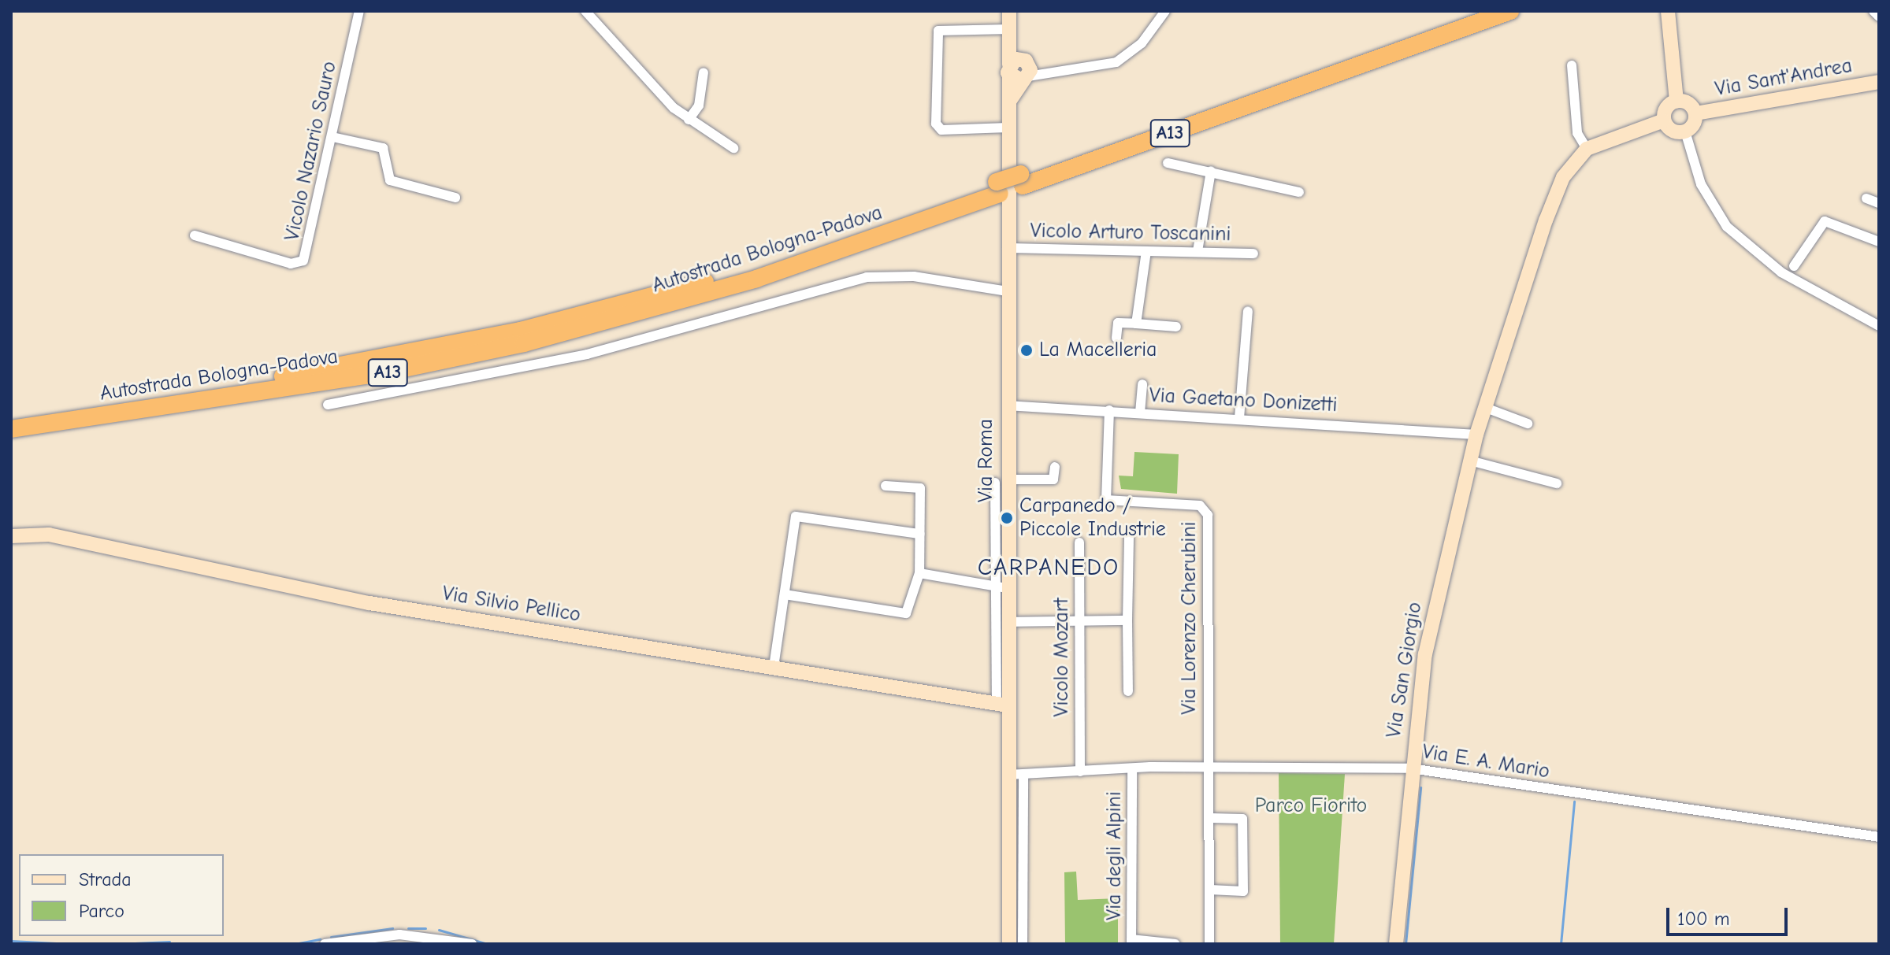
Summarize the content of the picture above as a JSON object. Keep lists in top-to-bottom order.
{
  "streets": {
    "highway": ["A13", "Autostrada Bologna-Padova"],
    "street": [
      "Via Sant'Andrea",
      "Vicolo Nazario Sauro",
      "Vicolo Arturo Toscanini",
      "Via Gaetano Donizetti",
      "Via Roma",
      "Via Silvio Pellico",
      "Via Lorenzo Cherubini",
      "Vicolo Mozart",
      "Via San Giorgio",
      "Via E. A. Mario",
      "Via degli Alpini"
    ]
  },
  "crossings": [
    ["Vicolo Arturo Toscanini", "Via Roma"],
    ["Via Gaetano Donizetti", "Via Roma"],
    ["Via Gaetano Donizetti", "Via Lorenzo Cherubini"],
    ["Via Gaetano Donizetti", "Via San Giorgio"],
    ["Via Roma", "Via Silvio Pellico"],
    ["Via Roma", "Via E. A. Mario"],
    ["Via Lorenzo Cherubini", "Via E. A. Mario"],
    ["Vicolo Mozart", "Via E. A. Mario"],
    ["Via San Giorgio", "Via E. A. Mario"],
    ["Via E. A. Mario", "Via degli Alpini"]
  ],
  "districts": ["CARPANEDO"],
  "parks": ["Parco Fiorito"],
  "places": ["La Macelleria", "Carpanedo / Piccole Industrie"],
  "legend": ["Strada", "Parco"],
  "scale_bar": "100 m"
}
